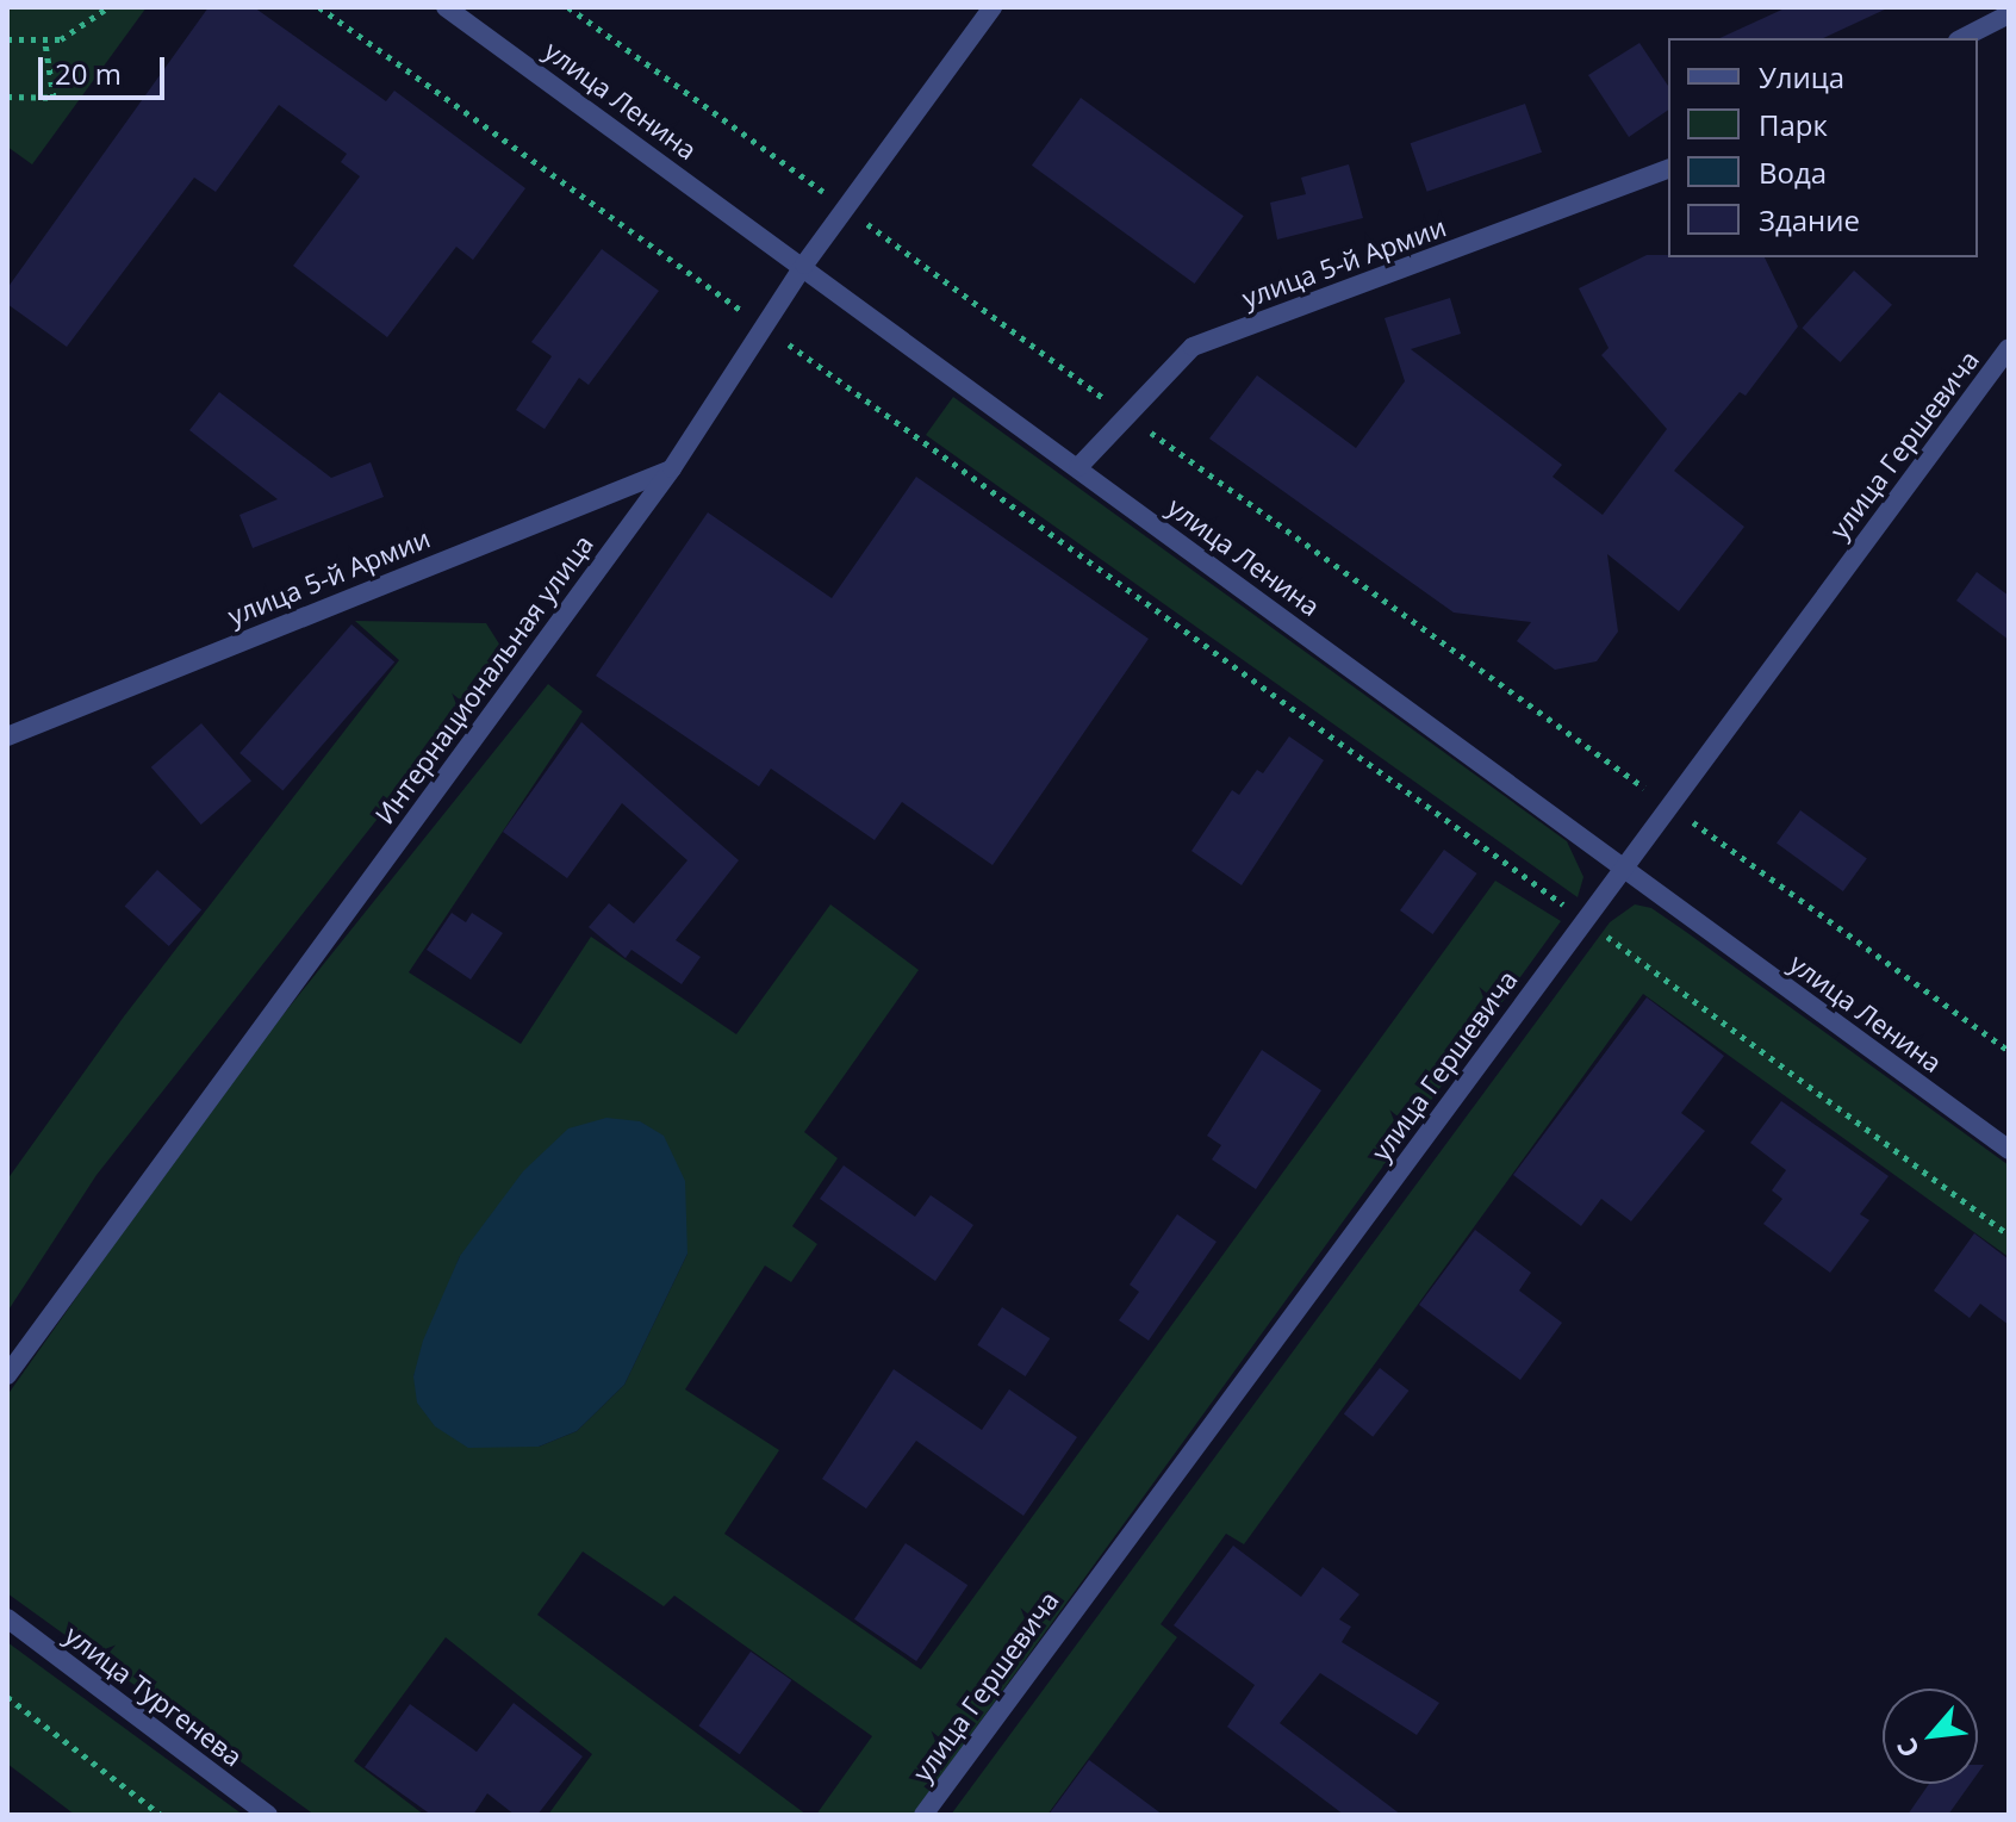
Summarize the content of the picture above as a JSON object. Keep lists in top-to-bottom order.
{
  "streets": {
    "street": [
      "улица Ленина",
      "улица 5-й Армии",
      "улица Гершевича",
      "Интернациональная улица",
      "улица Тургенева"
    ]
  },
  "crossings": [
    ["улица Ленина", "улица 5-й Армии"],
    ["улица Ленина", "улица Гершевича"],
    ["улица Ленина", "Интернациональная улица"],
    ["улица 5-й Армии", "Интернациональная улица"]
  ],
  "legend": [
    "Улица",
    "Парк",
    "Вода",
    "Здание"
  ],
  "scale_bar": "20 m",
  "north": "bottom left"
}
